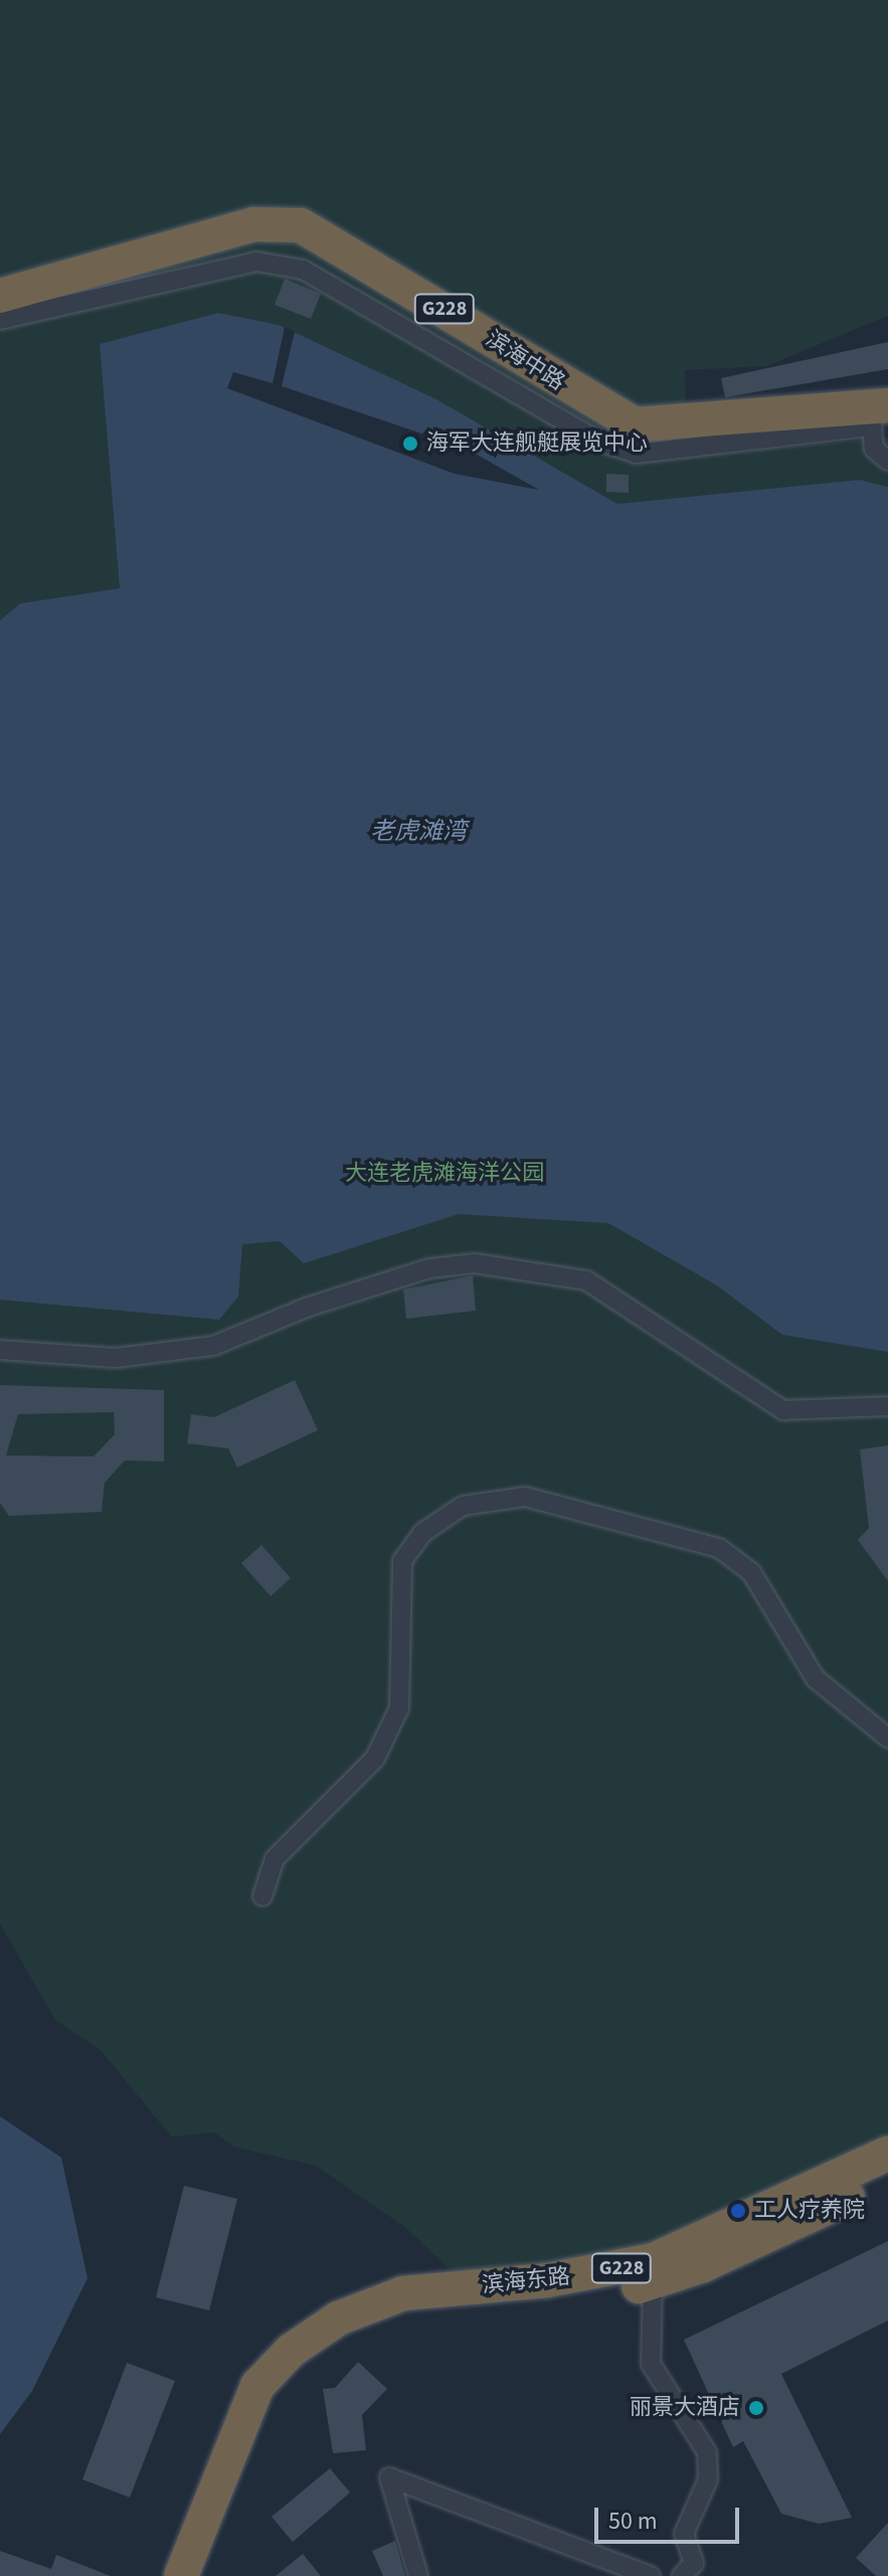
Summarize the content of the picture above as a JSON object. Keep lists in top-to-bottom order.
{
  "streets": {
    "highway": ["G228", "滨海中路", "滨海东路"]
  },
  "water": ["老虎滩湾"],
  "parks": ["大连老虎滩海洋公园"],
  "places": ["海军大连舰艇展览中心", "工人疗养院", "丽景大酒店"],
  "scale_bar": "50 m"
}
